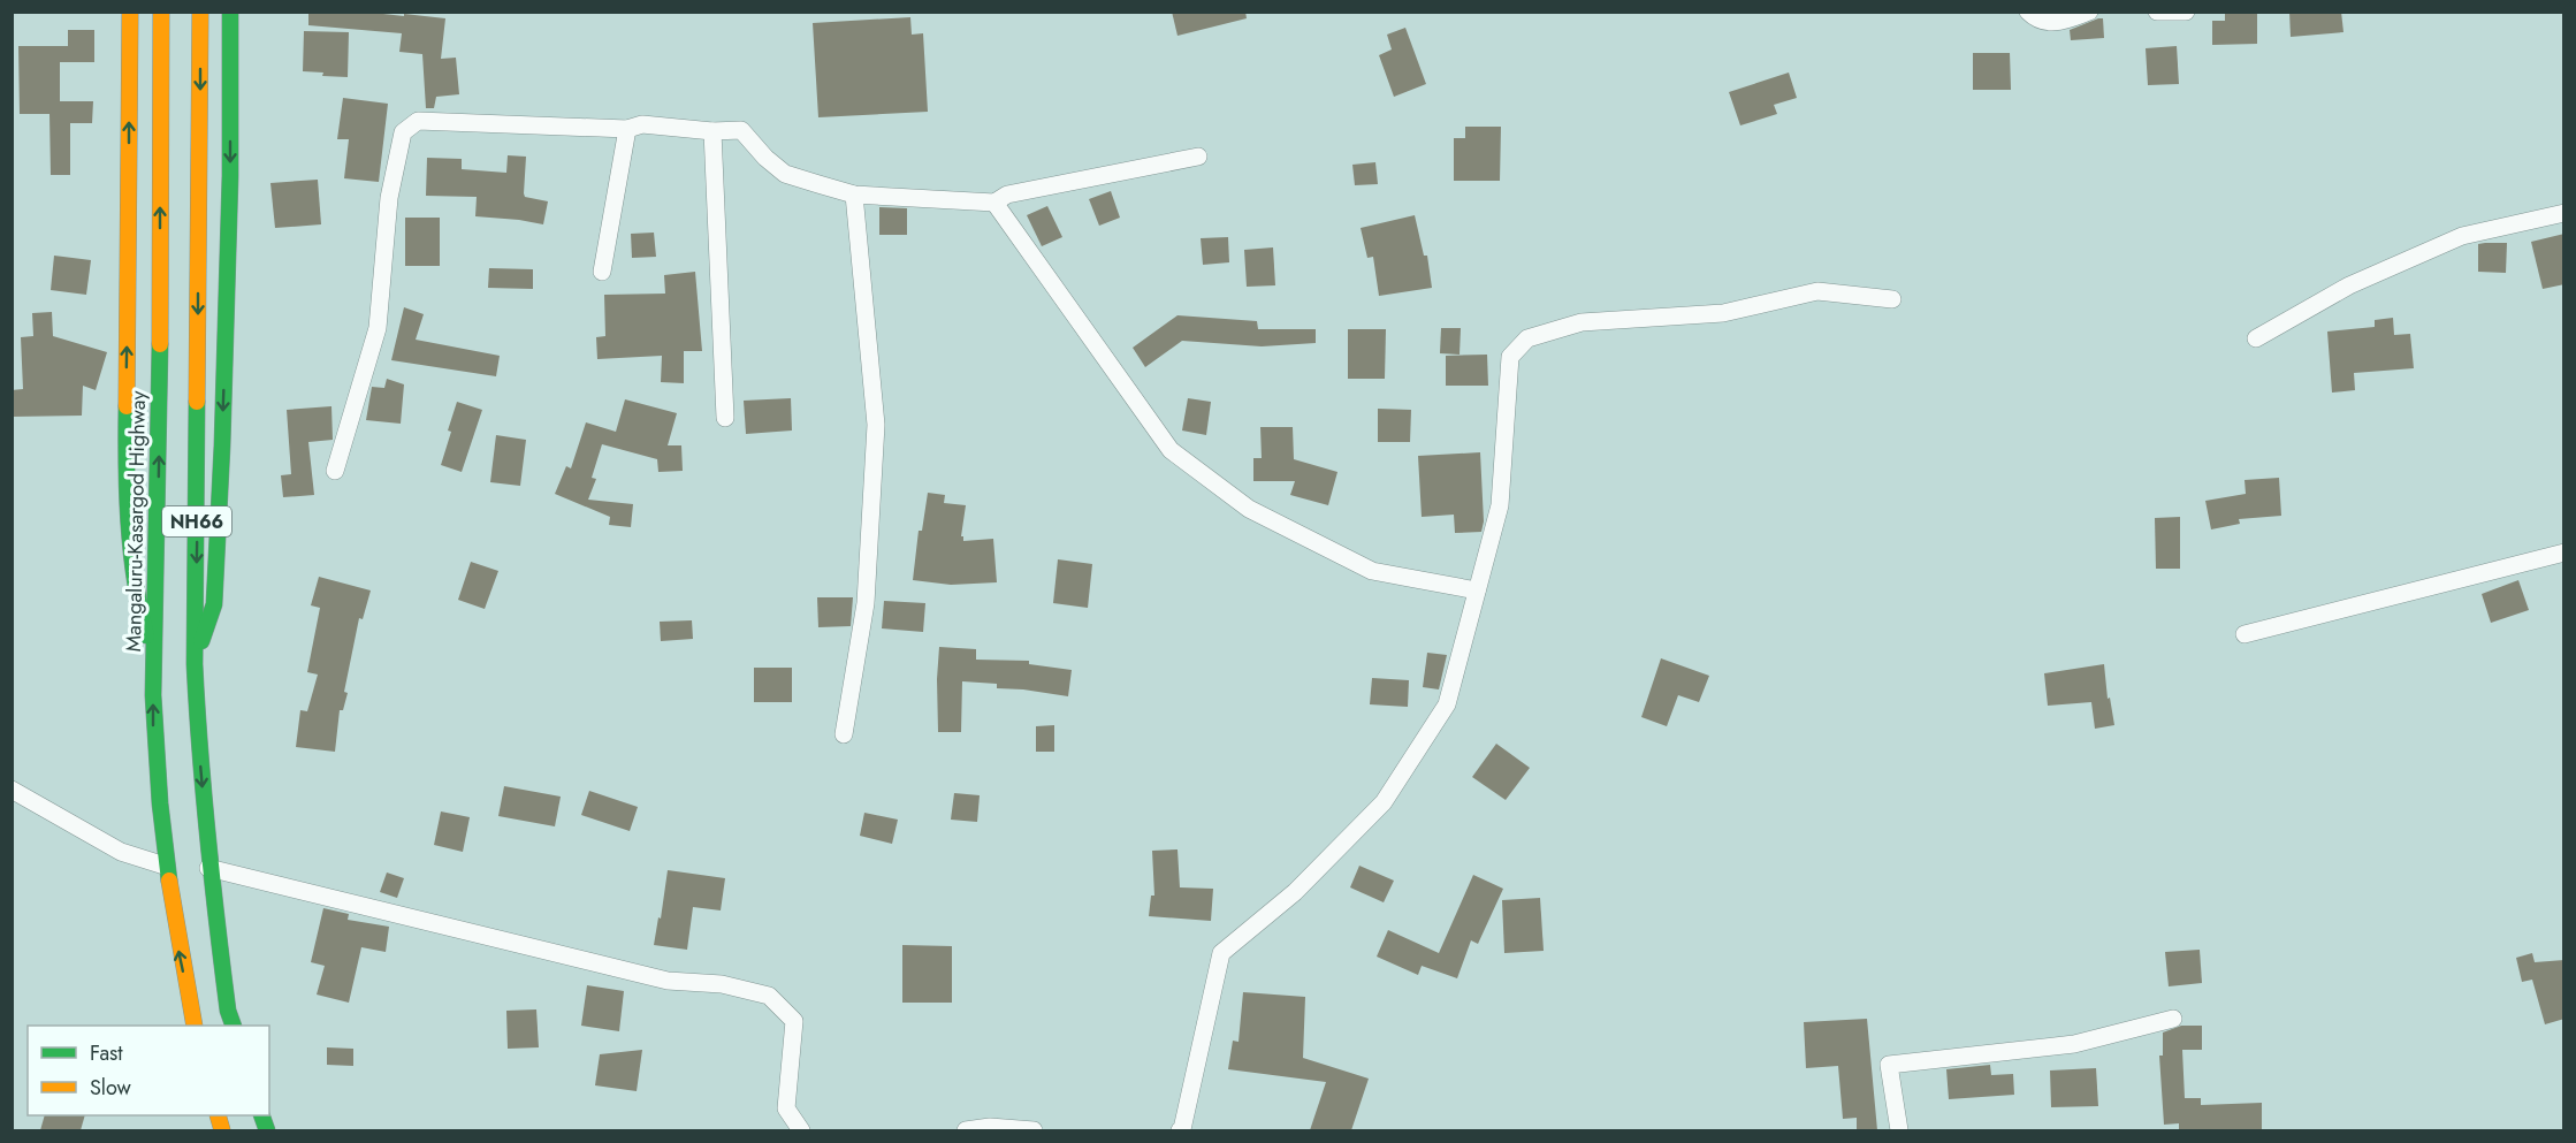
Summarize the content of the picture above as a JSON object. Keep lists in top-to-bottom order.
{
  "streets": {
    "main road": ["Mangaluru-Kasargod Highway", "NH66"]
  },
  "legend": ["Fast", "Slow"]
}
